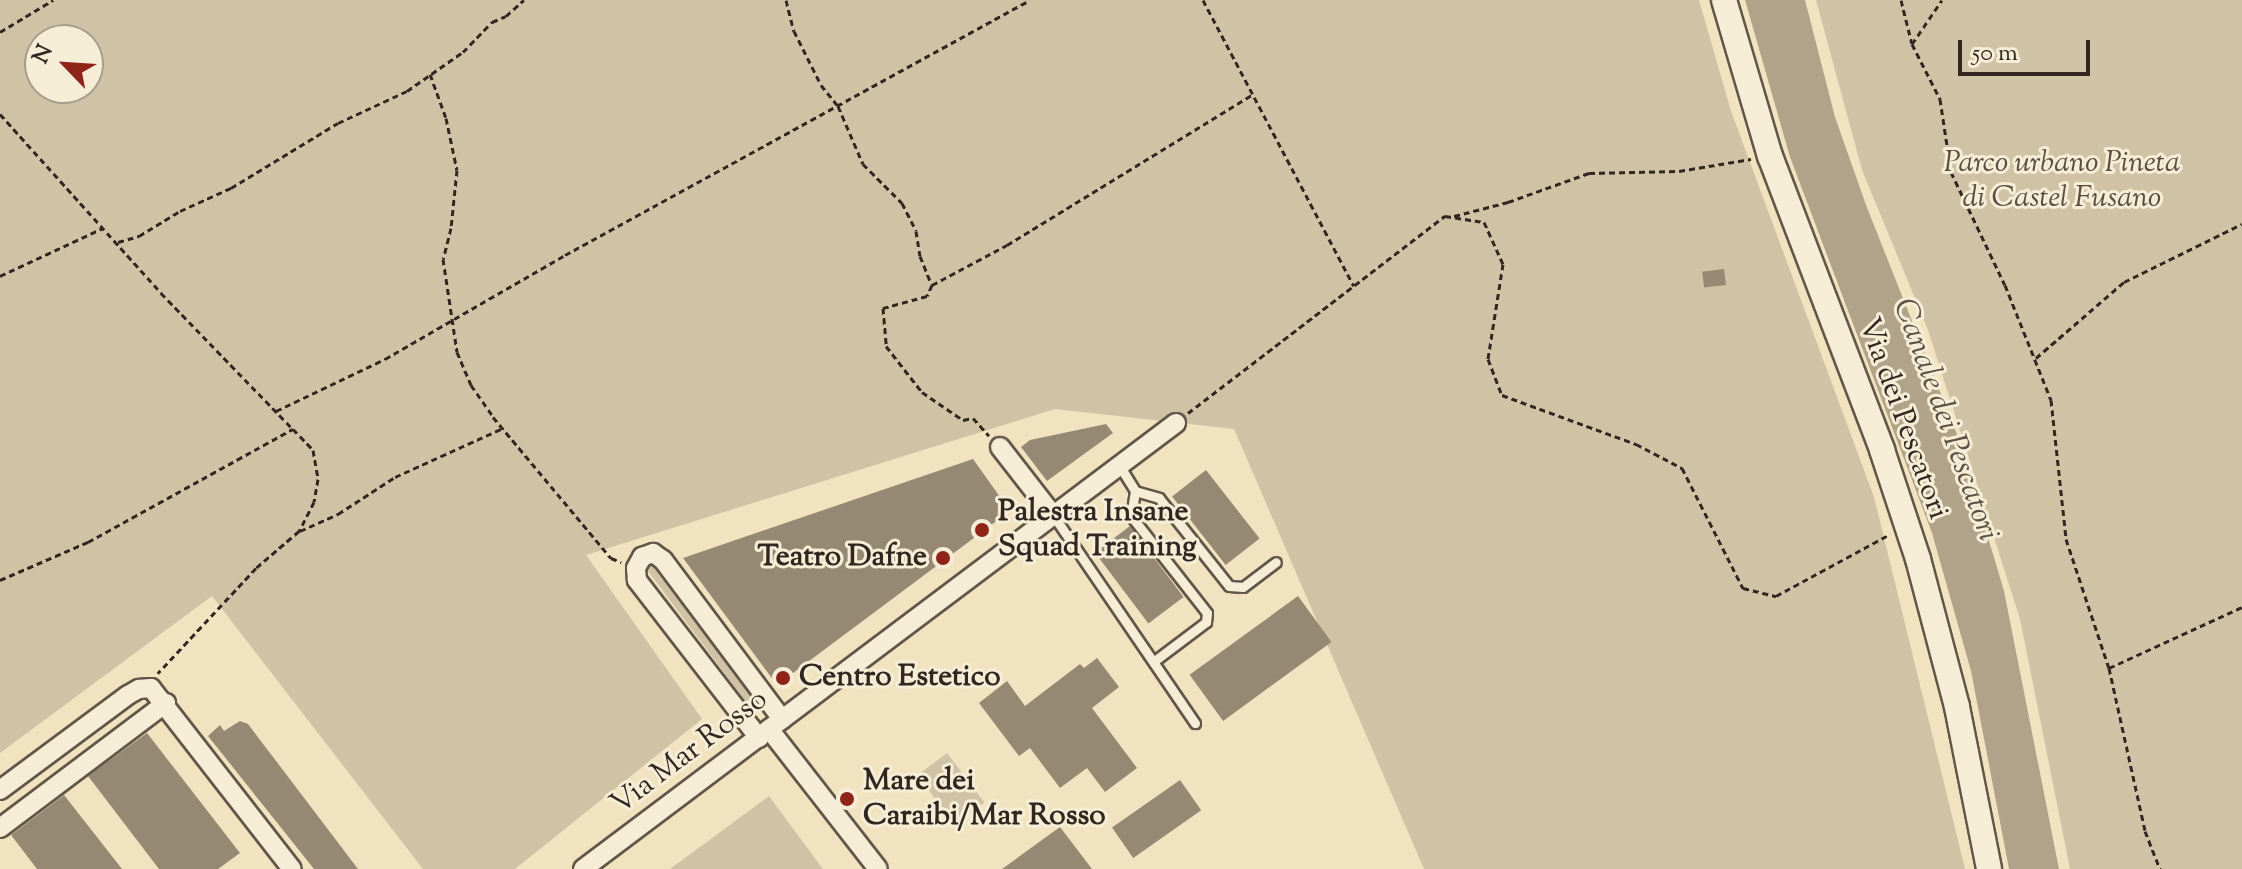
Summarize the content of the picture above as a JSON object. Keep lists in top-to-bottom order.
{
  "streets": {
    "street": ["Via dei Pescatori", "Via Mar Rosso"]
  },
  "water": ["Canale dei Pescatori"],
  "parks": ["Parco urbano Pineta di Castel Fusano"],
  "places": [
    "Palestra Insane Squad Training",
    "Teatro Dafne",
    "Centro Estetico",
    "Mare dei Caraibi/Mar Rosso"
  ],
  "scale_bar": "50 m",
  "north": "top left"
}
